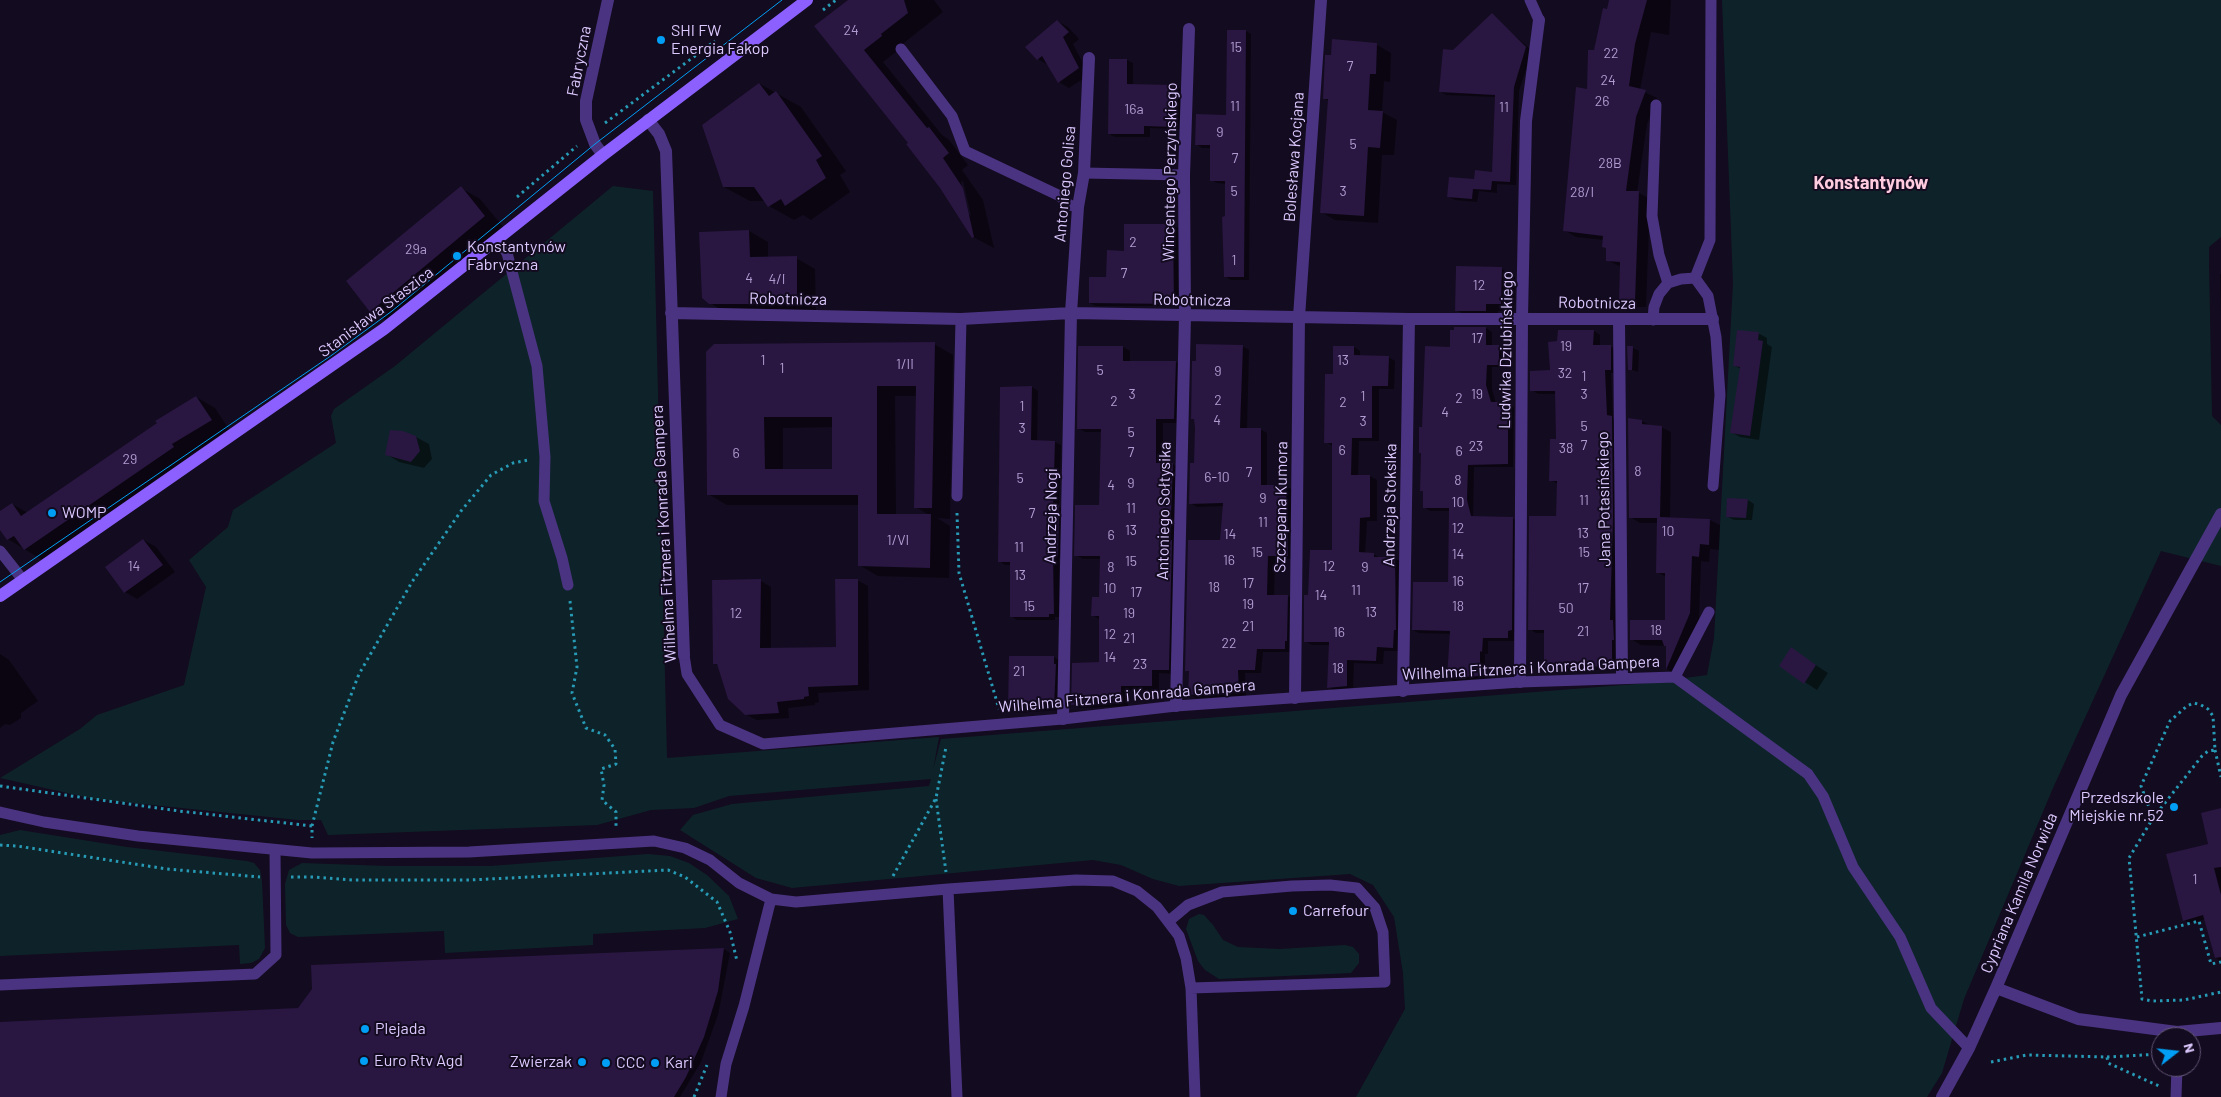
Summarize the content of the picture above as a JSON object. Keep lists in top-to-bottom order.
{
  "streets": {
    "street": [
      "Fabryczna",
      "Bolesława Kocjana",
      "Wincentego Perzyńskiego",
      "Antoniego Golisa",
      "Robotnicza",
      "Stanisława Staszica",
      "Ludwika Dziubińskiego",
      "Jana Potasińskiego",
      "Andrzeja Stoksika",
      "Szczepana Kumora",
      "Antoniego Sołtysika",
      "Andrzeja Nogi",
      "Wilhelma Fitznera i Konrada Gampera",
      "Cypriana Kamila Norwida"
    ]
  },
  "crossings": [
    ["Fabryczna", "Stanisława Staszica"],
    ["Bolesława Kocjana", "Robotnicza"],
    ["Bolesława Kocjana", "Szczepana Kumora"],
    ["Wincentego Perzyńskiego", "Robotnicza"],
    ["Wincentego Perzyńskiego", "Antoniego Sołtysika"],
    ["Antoniego Golisa", "Robotnicza"],
    ["Antoniego Golisa", "Andrzeja Nogi"],
    ["Robotnicza", "Ludwika Dziubińskiego"],
    ["Robotnicza", "Jana Potasińskiego"],
    ["Robotnicza", "Andrzeja Stoksika"],
    ["Robotnicza", "Szczepana Kumora"],
    ["Robotnicza", "Antoniego Sołtysika"],
    ["Robotnicza", "Andrzeja Nogi"],
    ["Robotnicza", "Wilhelma Fitznera i Konrada Gampera"],
    ["Stanisława Staszica", "Wilhelma Fitznera i Konrada Gampera"],
    ["Ludwika Dziubińskiego", "Wilhelma Fitznera i Konrada Gampera"],
    ["Jana Potasińskiego", "Wilhelma Fitznera i Konrada Gampera"],
    ["Andrzeja Stoksika", "Wilhelma Fitznera i Konrada Gampera"],
    ["Szczepana Kumora", "Wilhelma Fitznera i Konrada Gampera"],
    ["Antoniego Sołtysika", "Wilhelma Fitznera i Konrada Gampera"],
    ["Andrzeja Nogi", "Wilhelma Fitznera i Konrada Gampera"],
    ["Wilhelma Fitznera i Konrada Gampera", "Cypriana Kamila Norwida"]
  ],
  "districts": ["Konstantynów"],
  "places": [
    "SHI FW Energia Fakop",
    "Konstantynów Fabryczna",
    "WOMP",
    "Przedszkole Miejskie nr.52",
    "Carrefour",
    "Plejada",
    "Euro Rtv Agd",
    "Zwierzak",
    "CCC",
    "Kari"
  ],
  "house_numbers": [
    "24",
    "15",
    "22",
    "7",
    "24",
    "26",
    "11",
    "11",
    "16a",
    "9",
    "5",
    "7",
    "28B",
    "5",
    "3",
    "28/I",
    "2",
    "29a",
    "1",
    "7",
    "4",
    "4/I",
    "12",
    "17",
    "19",
    "1",
    "13",
    "1/II",
    "1",
    "5",
    "9",
    "32",
    "1",
    "3",
    "19",
    "3",
    "1",
    "2",
    "2",
    "2",
    "2",
    "1",
    "4",
    "4",
    "3",
    "5",
    "3",
    "5",
    "7",
    "23",
    "38",
    "6",
    "6",
    "7",
    "6",
    "29",
    "8",
    "7",
    "6-10",
    "5",
    "8",
    "9",
    "4",
    "9",
    "11",
    "10",
    "11",
    "7",
    "11",
    "12",
    "13",
    "10",
    "13",
    "14",
    "6",
    "1/VI",
    "11",
    "15",
    "15",
    "14",
    "16",
    "15",
    "14",
    "12",
    "8",
    "9",
    "13",
    "16",
    "17",
    "18",
    "10",
    "17",
    "11",
    "17",
    "14",
    "19",
    "15",
    "18",
    "50",
    "13",
    "12",
    "19",
    "21",
    "18",
    "21",
    "16",
    "12",
    "21",
    "22",
    "14",
    "23",
    "18",
    "21",
    "1"
  ],
  "north": "right"
}
